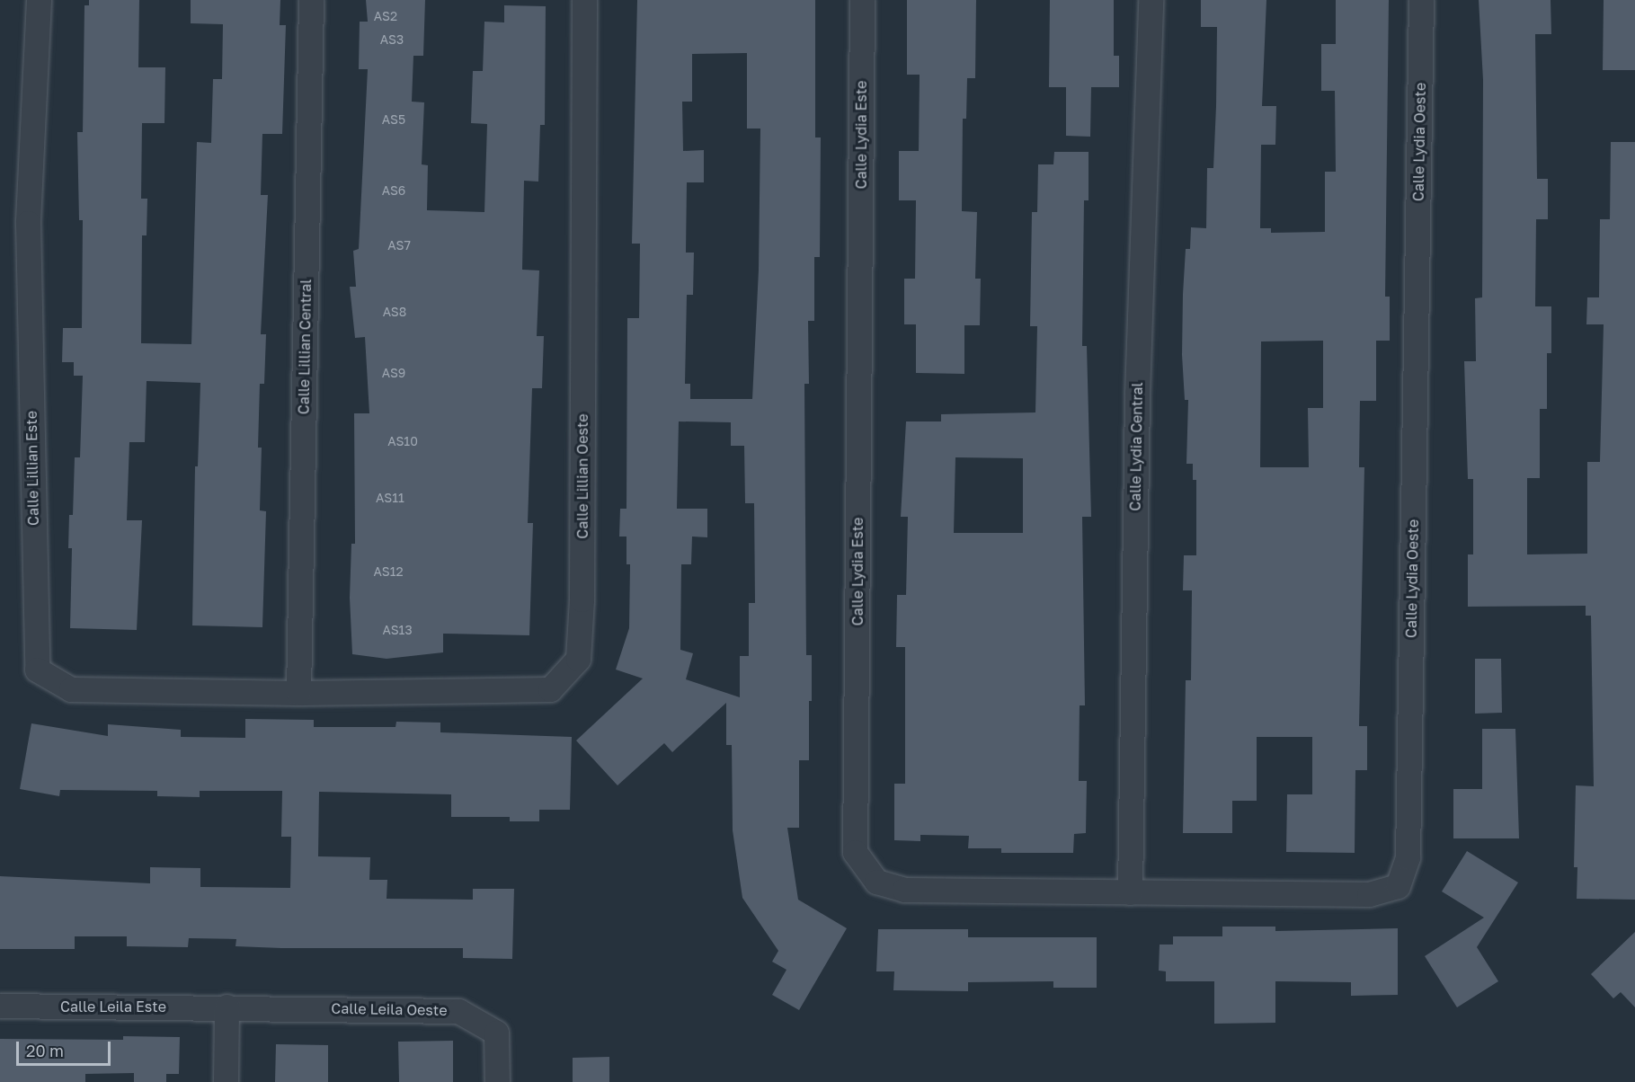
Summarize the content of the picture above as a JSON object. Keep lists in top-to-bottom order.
{
  "streets": {
    "street": [
      "Calle Lydia Este",
      "Calle Lydia Oeste",
      "Calle Lillian Central",
      "Calle Lydia Central",
      "Calle Lillian Este",
      "Calle Lillian Oeste",
      "Calle Leila Este",
      "Calle Leila Oeste"
    ]
  },
  "crossings": [
    ["Calle Lydia Este", "Calle Lydia Oeste"],
    ["Calle Lydia Este", "Calle Lydia Central"],
    ["Calle Lydia Oeste", "Calle Lydia Central"],
    ["Calle Lillian Central", "Calle Lillian Este"],
    ["Calle Lillian Central", "Calle Lillian Oeste"],
    ["Calle Lillian Este", "Calle Lillian Oeste"],
    ["Calle Leila Este", "Calle Leila Oeste"]
  ],
  "house_numbers": [
    "AS2",
    "AS3",
    "AS5",
    "AS6",
    "AS7",
    "AS8",
    "AS9",
    "AS10",
    "AS11",
    "AS12",
    "AS13"
  ],
  "scale_bar": "20 m"
}
